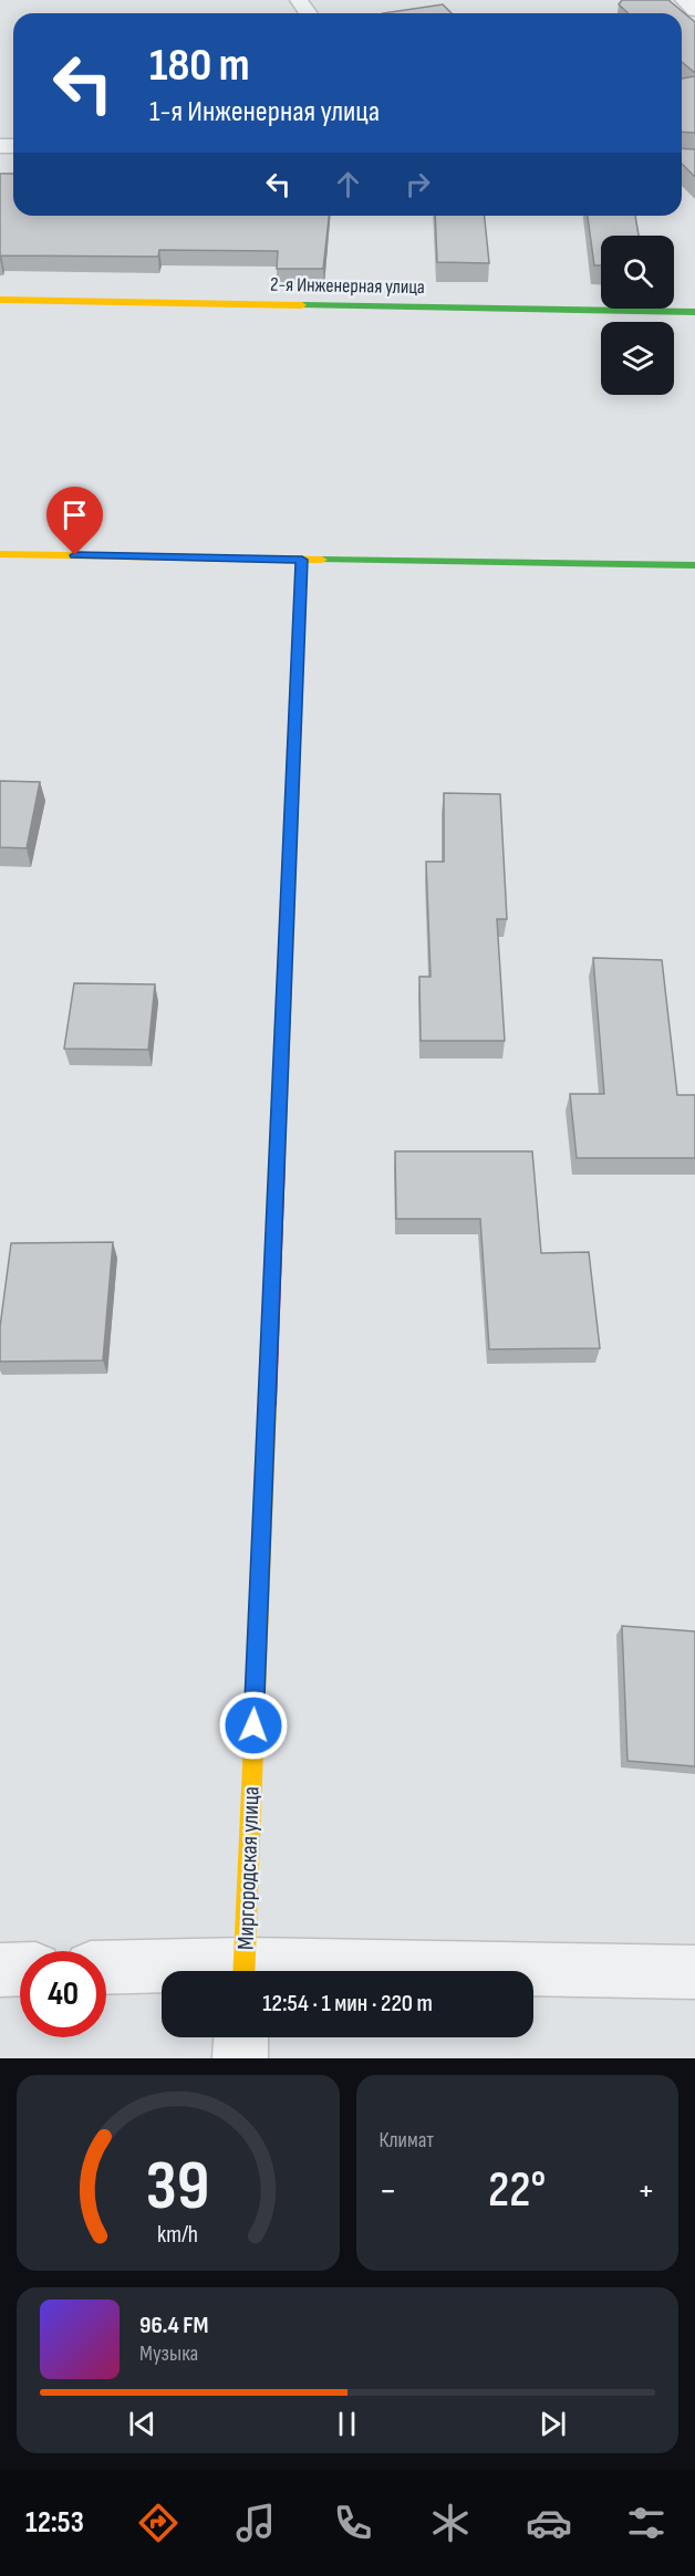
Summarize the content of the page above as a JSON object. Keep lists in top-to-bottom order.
{
  "streets": {
    "street": ["2-я Инженерная улица", "Миргородская улица"]
  },
  "page": {
    "turn": ["180 m", "1-я Инженерная улица"],
    "limit": "40",
    "trip": "12:54 · 1 мин · 220 m",
    "tile": "Климат",
    "heat": ["−", "22°", "+"],
    "song": ["96.4 FM", "Музыка"],
    "tabs": "12:53",
    "gauge": ["39", "km/h"]
  }
}
